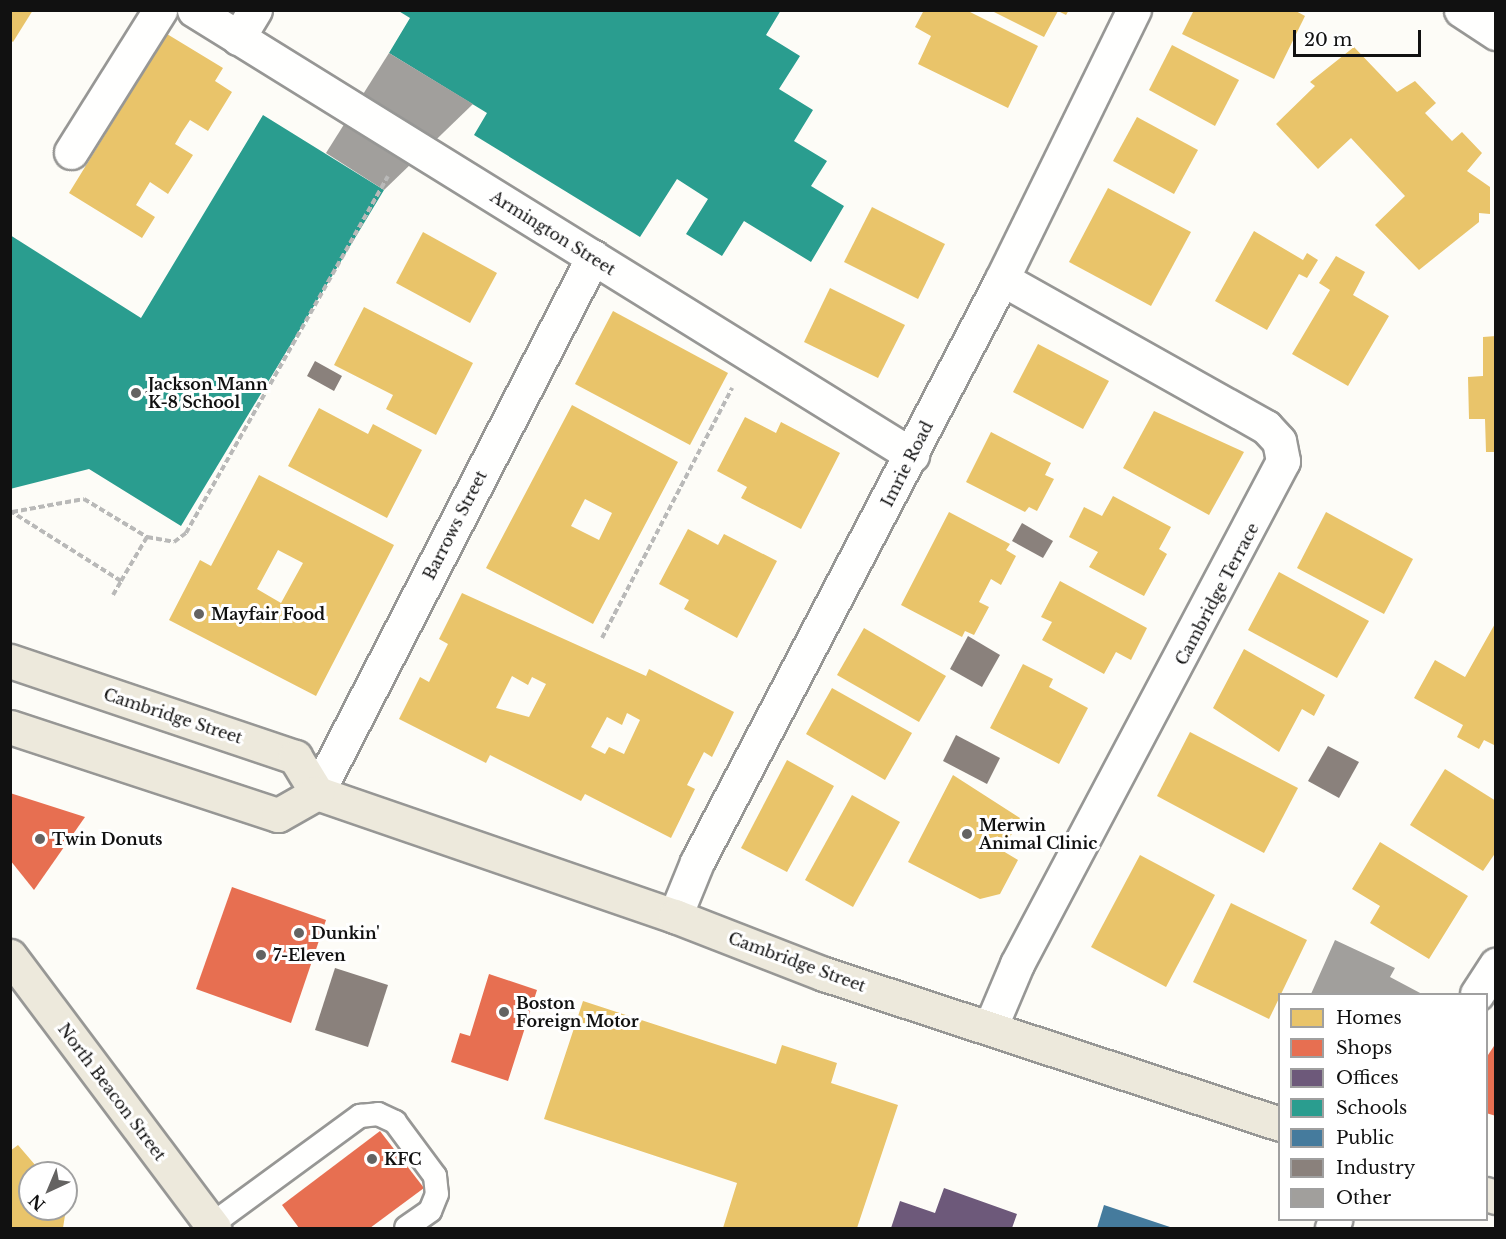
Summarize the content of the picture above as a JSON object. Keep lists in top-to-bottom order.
{
  "streets": {
    "main road": ["Cambridge Street", "North Beacon Street"],
    "street": [
      "Armington Street",
      "Imrie Road",
      "Barrows Street",
      "Cambridge Terrace"
    ]
  },
  "crossings": [
    ["Armington Street", "Imrie Road"],
    ["Armington Street", "Barrows Street"],
    ["Imrie Road", "Cambridge Terrace"],
    ["Imrie Road", "Cambridge Street"],
    ["Barrows Street", "Cambridge Street"],
    ["Cambridge Terrace", "Cambridge Street"]
  ],
  "places": [
    "Jackson Mann K-8 School",
    "Mayfair Food",
    "Merwin Animal Clinic",
    "Twin Donuts",
    "Dunkin'",
    "7-Eleven",
    "Boston Foreign Motor",
    "KFC"
  ],
  "legend": [
    "Homes",
    "Shops",
    "Offices",
    "Schools",
    "Public",
    "Industry",
    "Other"
  ],
  "scale_bar": "20 m",
  "north": "bottom left"
}
